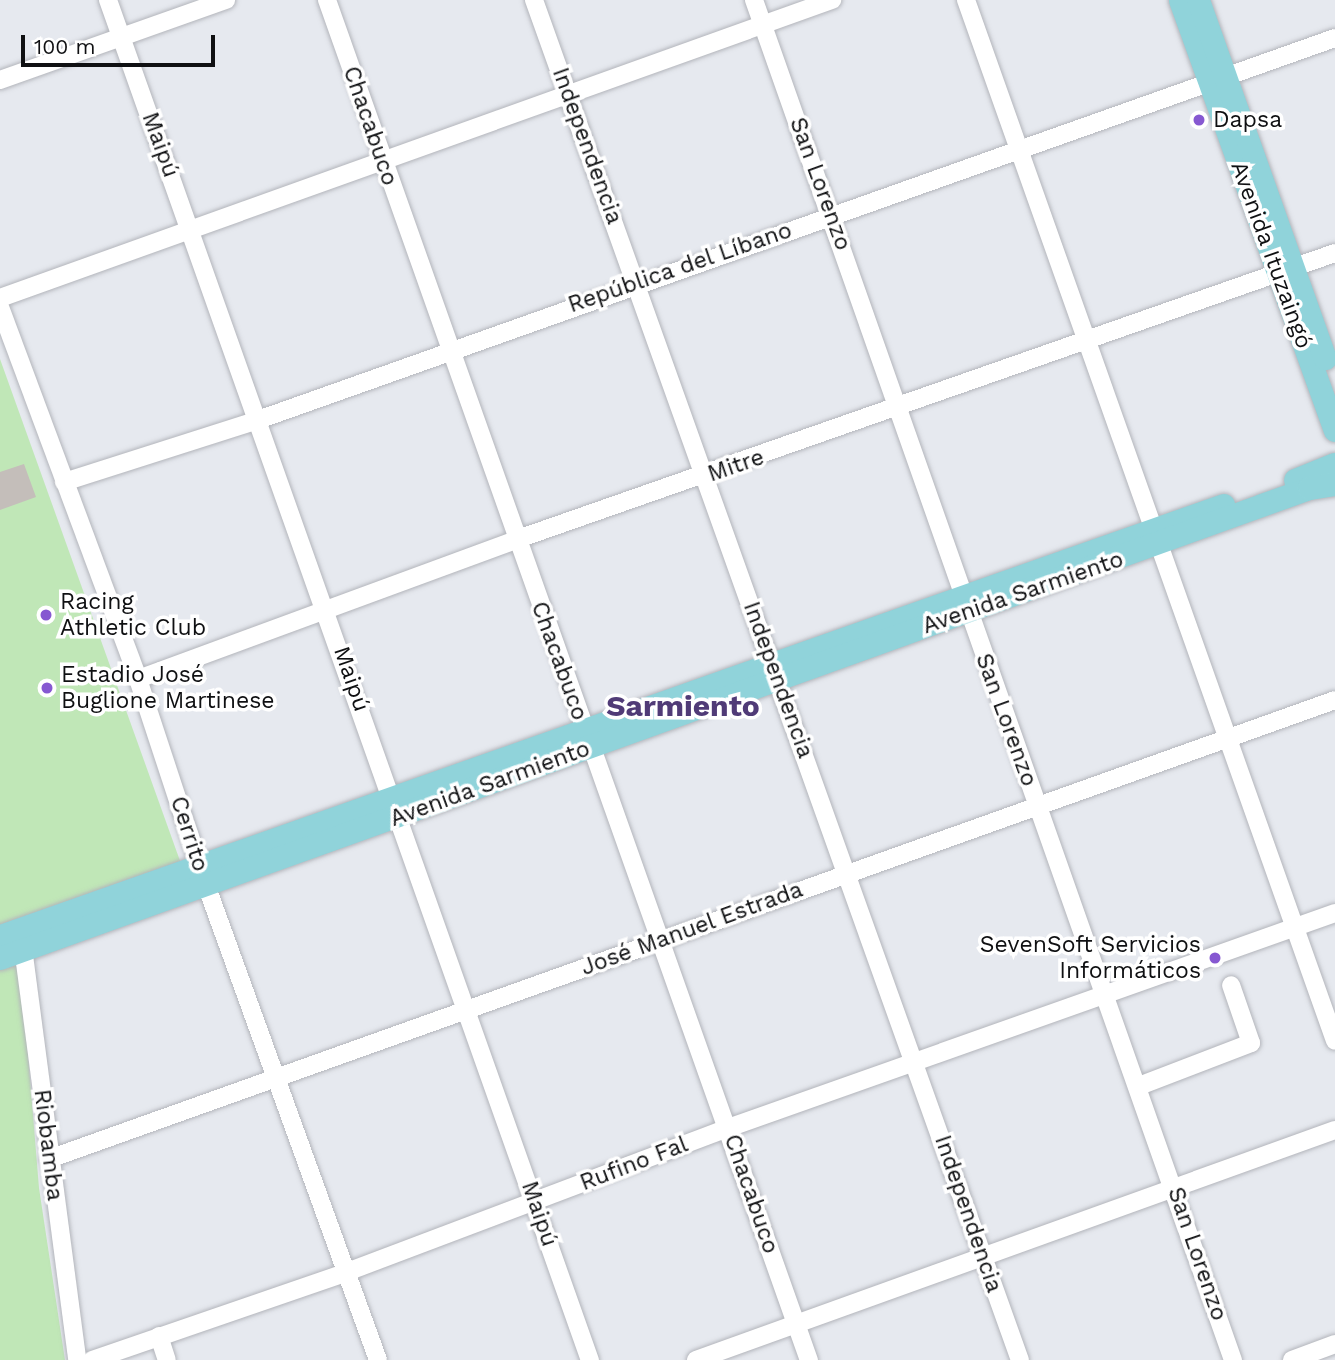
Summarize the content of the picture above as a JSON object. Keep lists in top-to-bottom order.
{
  "streets": {
    "main road": ["Avenida Ituzaingó", "Avenida Sarmiento"],
    "street": [
      "Chacabuco",
      "Maipú",
      "Independencia",
      "San Lorenzo",
      "República del Líbano",
      "Mitre",
      "Cerrito",
      "José Manuel Estrada",
      "Riobamba",
      "Rufino Fal"
    ]
  },
  "crossings": [
    ["Chacabuco", "República del Líbano"],
    ["Chacabuco", "Mitre"],
    ["Chacabuco", "Avenida Sarmiento"],
    ["Chacabuco", "José Manuel Estrada"],
    ["Chacabuco", "Rufino Fal"],
    ["Maipú", "República del Líbano"],
    ["Maipú", "Mitre"],
    ["Maipú", "Avenida Sarmiento"],
    ["Maipú", "José Manuel Estrada"],
    ["Maipú", "Rufino Fal"],
    ["Independencia", "República del Líbano"],
    ["Independencia", "Mitre"],
    ["Independencia", "Avenida Sarmiento"],
    ["Independencia", "José Manuel Estrada"],
    ["Independencia", "Rufino Fal"],
    ["San Lorenzo", "República del Líbano"],
    ["San Lorenzo", "Mitre"],
    ["San Lorenzo", "Avenida Sarmiento"],
    ["San Lorenzo", "José Manuel Estrada"],
    ["San Lorenzo", "Rufino Fal"],
    ["Avenida Ituzaingó", "República del Líbano"],
    ["Avenida Ituzaingó", "Mitre"],
    ["República del Líbano", "Cerrito"],
    ["Mitre", "Cerrito"],
    ["Avenida Sarmiento", "Cerrito"],
    ["Avenida Sarmiento", "Riobamba"],
    ["Cerrito", "José Manuel Estrada"],
    ["Cerrito", "Rufino Fal"],
    ["José Manuel Estrada", "Riobamba"]
  ],
  "districts": ["Sarmiento"],
  "places": [
    "Dapsa",
    "Racing Athletic Club",
    "Estadio José Buglione Martinese",
    "SevenSoft Servicios Informáticos"
  ],
  "scale_bar": "100 m"
}
